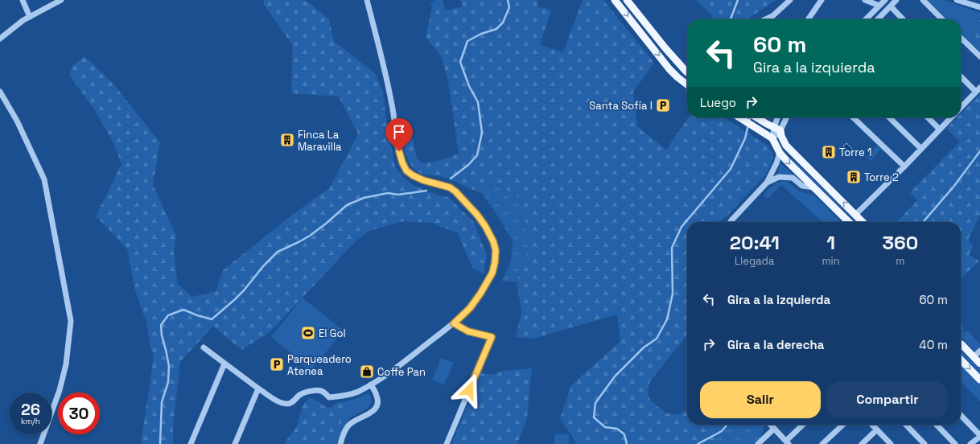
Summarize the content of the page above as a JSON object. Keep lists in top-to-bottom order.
{
  "places": {
    "parking": ["Santa Sofía I", "Parqueadero Atenea"],
    "building": ["Finca La Maravilla", "Torre 1", "Torre 2"],
    "sports": ["El Gol"],
    "shop": ["Coffe Pan"]
  },
  "page": {
    "turn": ["60 m", "Gira a la izquierda"],
    "then": "Luego",
    "eta": [
      "20:41",
      "Llegada",
      "1",
      "min",
      "360",
      "m"
    ],
    "list": [
      {
        "name": "Gira a la izquierda",
        "value": "60 m"
      },
      {
        "name": "Gira a la derecha",
        "value": "40 m"
      }
    ],
    "buttons": ["Salir", "Compartir"],
    "speed": "26 km/h",
    "limit": "30"
  }
}
